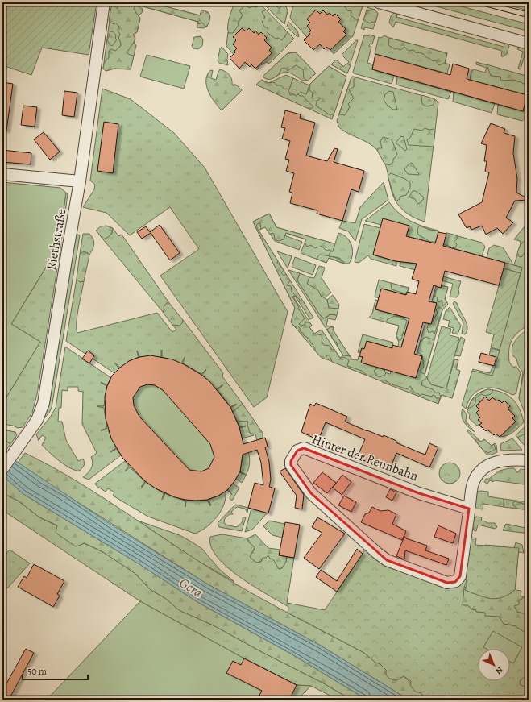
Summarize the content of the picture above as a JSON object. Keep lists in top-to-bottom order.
{
  "streets": {
    "street": ["Riethstraße", "Hinter der Rennbahn"]
  },
  "water": ["Gera"],
  "scale_bar": "50 m",
  "north": "bottom right"
}
